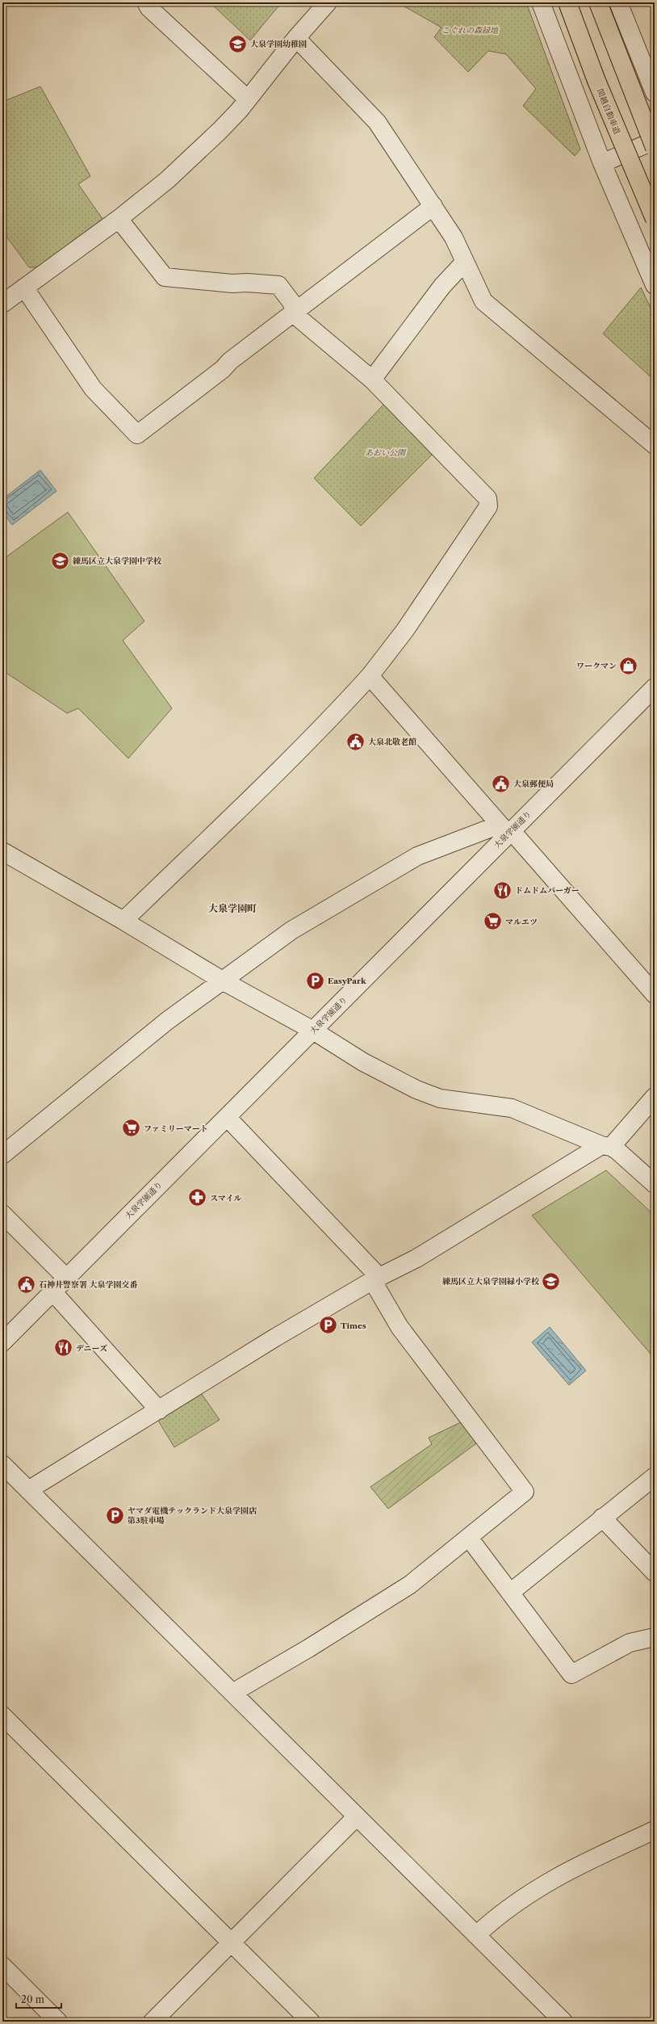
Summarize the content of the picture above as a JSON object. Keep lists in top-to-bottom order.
{
  "streets": {
    "highway": ["関越自動車道"],
    "street": ["大泉学園通り"]
  },
  "districts": ["大泉学園町"],
  "parks": ["こぐれの森緑地", "あおい公園"],
  "places": {
    "school or university": ["大泉学園幼稚園", "練馬区立大泉学園中学校", "練馬区立大泉学園緑小学校"],
    "shop": ["ワークマン"],
    "public building": ["大泉北敬老館", "大泉郵便局", "石神井警察署 大泉学園交番"],
    "restaurant": ["ドムドムバーガー", "デニーズ"],
    "supermarket": ["マルエツ", "ファミリーマート"],
    "parking": ["EasyPark", "Times", "ヤマダ電機テックランド大泉学園店 第3駐車場"],
    "pharmacy": ["スマイル"]
  },
  "scale_bar": "20 m"
}
